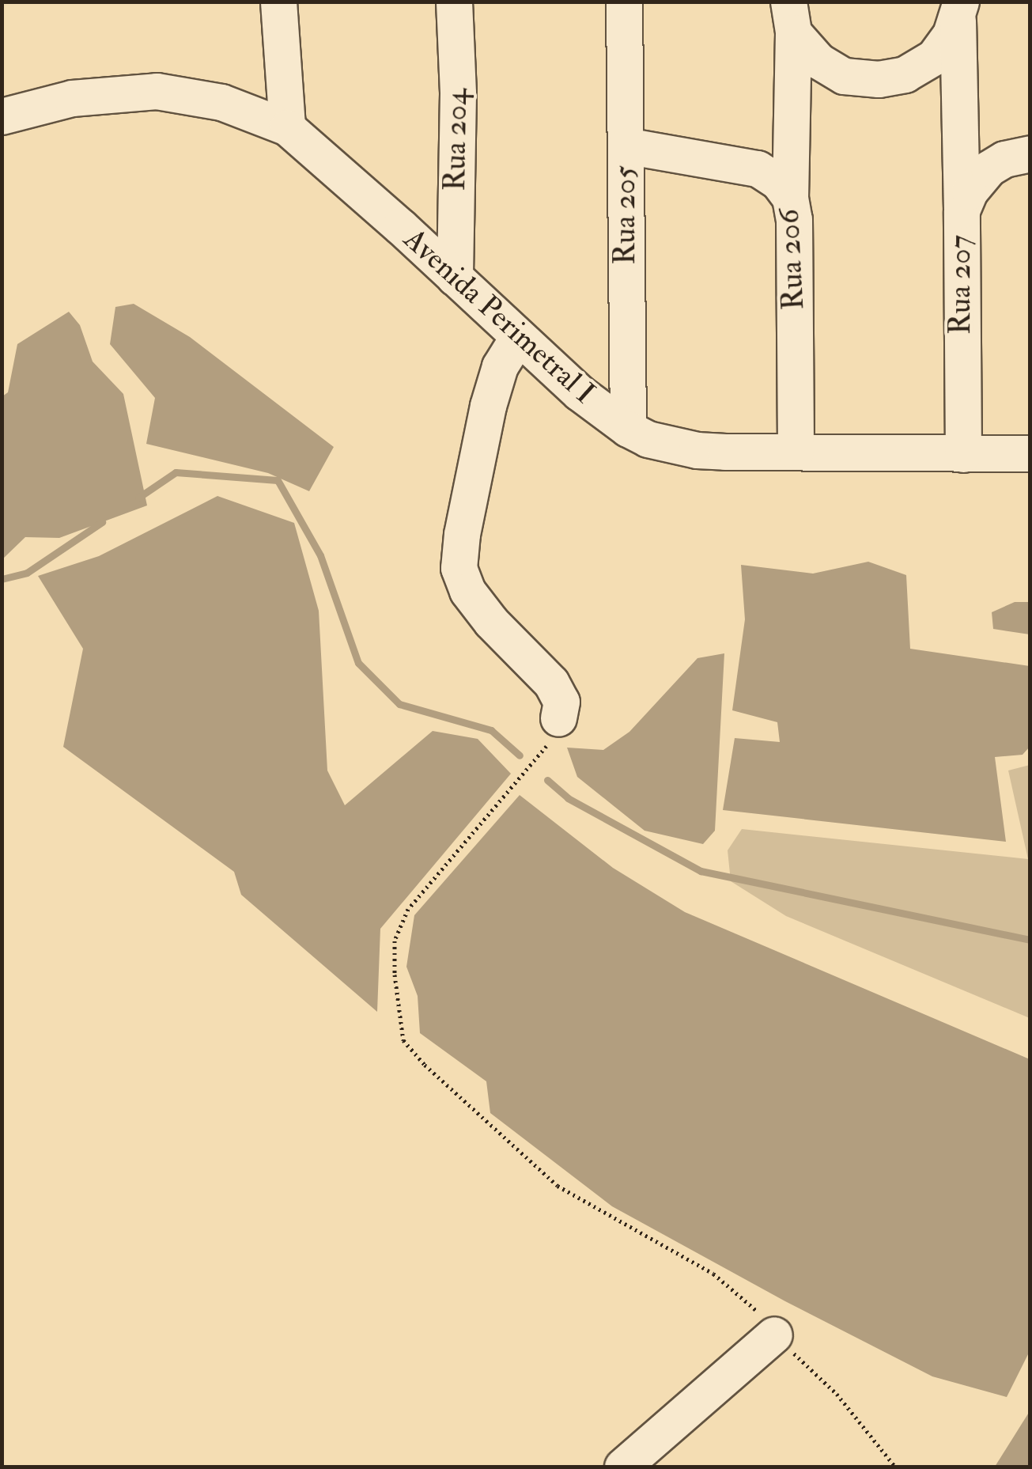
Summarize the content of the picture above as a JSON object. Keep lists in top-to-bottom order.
{
  "streets": {
    "street": [
      "Rua 204",
      "Rua 205",
      "Rua 206",
      "Rua 207",
      "Avenida Perimetral I"
    ]
  },
  "crossings": [
    ["Rua 204", "Avenida Perimetral I"],
    ["Rua 205", "Rua 206"],
    ["Rua 205", "Avenida Perimetral I"],
    ["Rua 206", "Avenida Perimetral I"],
    ["Rua 207", "Avenida Perimetral I"]
  ]
}
